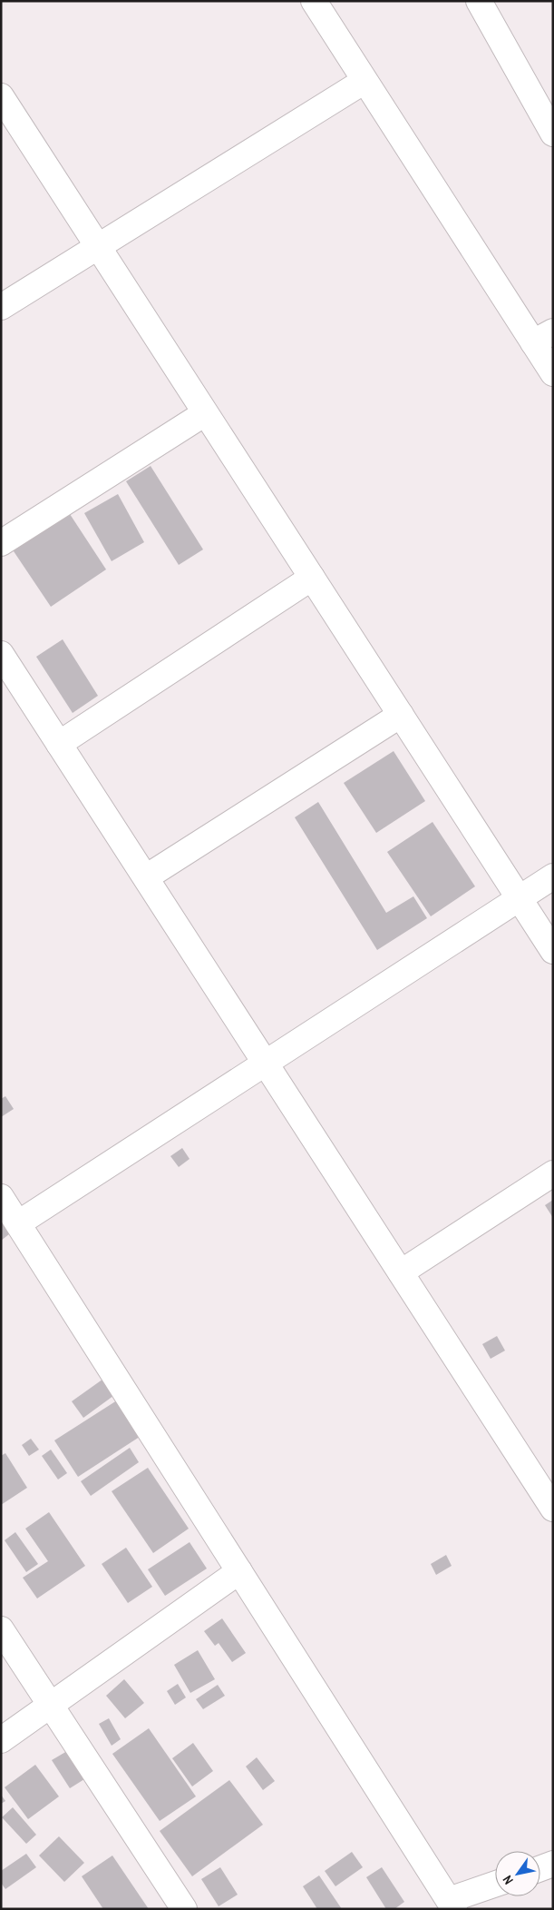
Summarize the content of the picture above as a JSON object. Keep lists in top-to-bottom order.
{
  "north": "bottom left"
}
